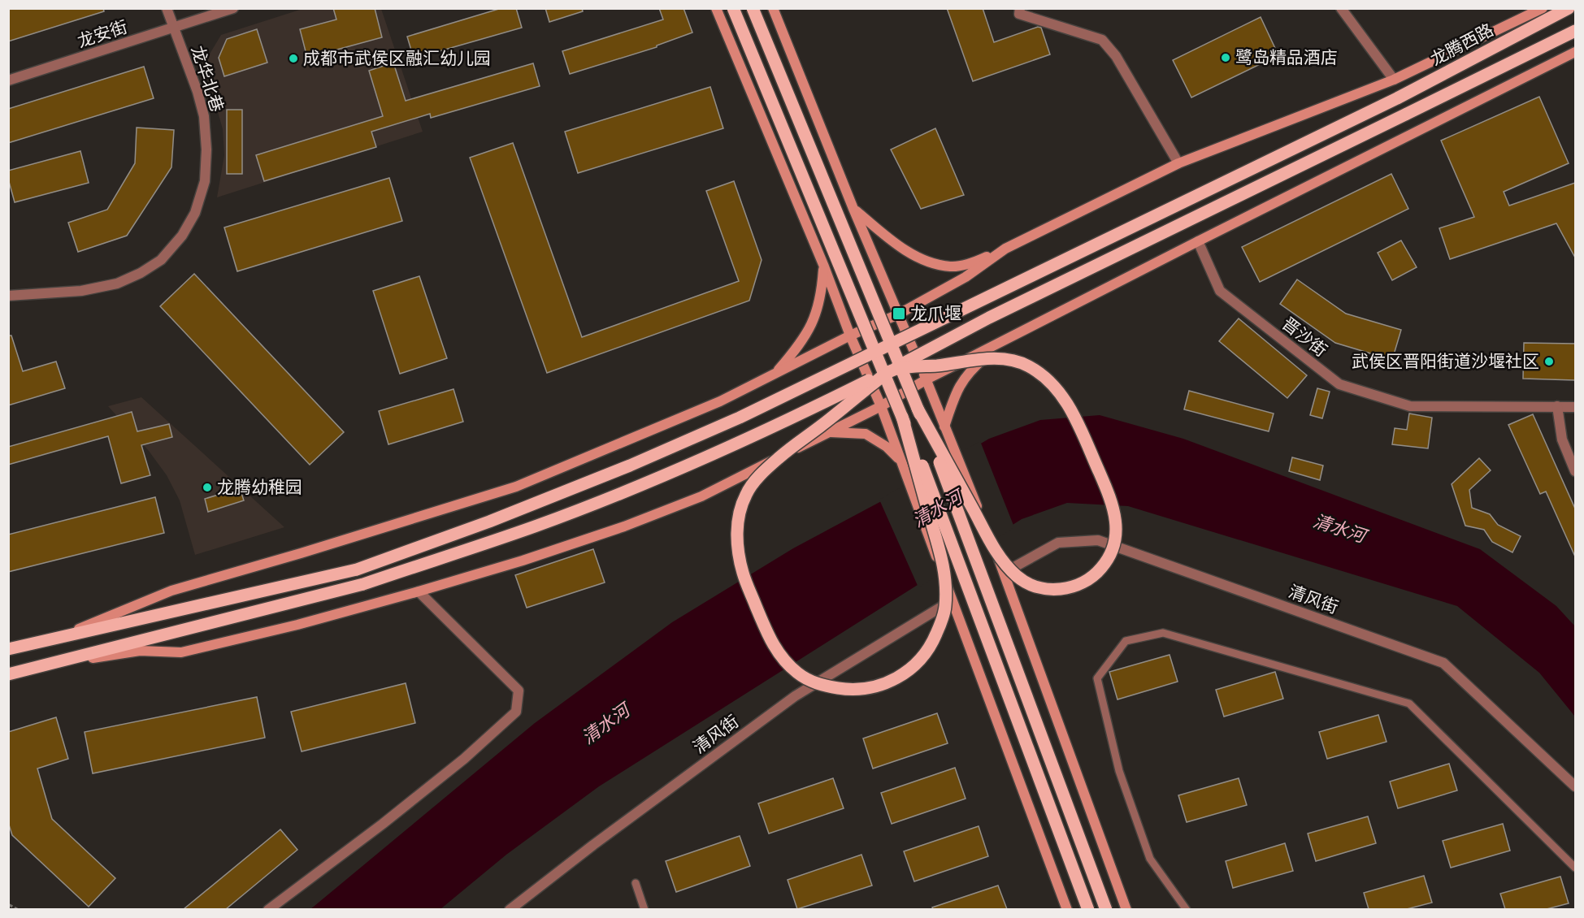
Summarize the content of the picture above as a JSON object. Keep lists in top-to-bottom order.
{
  "streets": {
    "main road": ["龙腾西路"],
    "street": [
      "龙安街",
      "龙华北巷",
      "晋沙街",
      "清风街"
    ]
  },
  "crossings": [
    ["龙安街", "龙华北巷"]
  ],
  "water": ["清水河"],
  "places": {
    "other": [
      "鹭岛精品酒店",
      "成都市武侯区融汇幼儿园",
      "武侯区晋阳街道沙堰社区",
      "龙腾幼稚园"
    ],
    "transit": ["龙爪堰"]
  }
}
